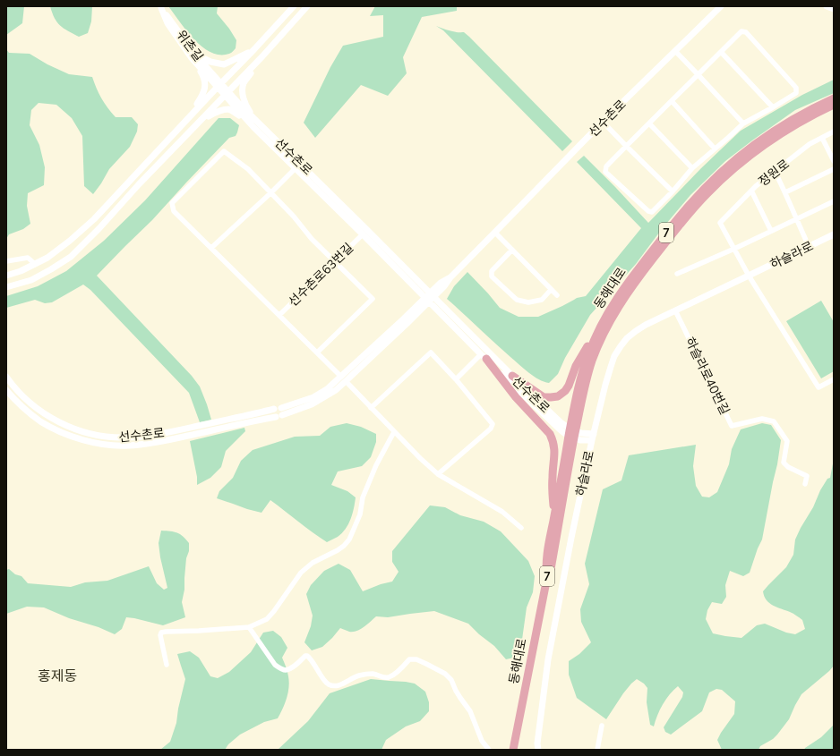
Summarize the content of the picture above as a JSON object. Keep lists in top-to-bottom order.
{
  "streets": {
    "main road": ["7", "동해대로"],
    "street": [
      "위촌길",
      "선수촌로",
      "정원로",
      "하슬라로",
      "선수촌로63번길",
      "하슬라로40번길"
    ]
  },
  "crossings": [
    ["위촌길", "선수촌로"],
    ["선수촌로", "하슬라로"],
    ["선수촌로", "선수촌로63번길"],
    ["하슬라로", "하슬라로40번길"]
  ],
  "districts": ["홍제동"]
}
